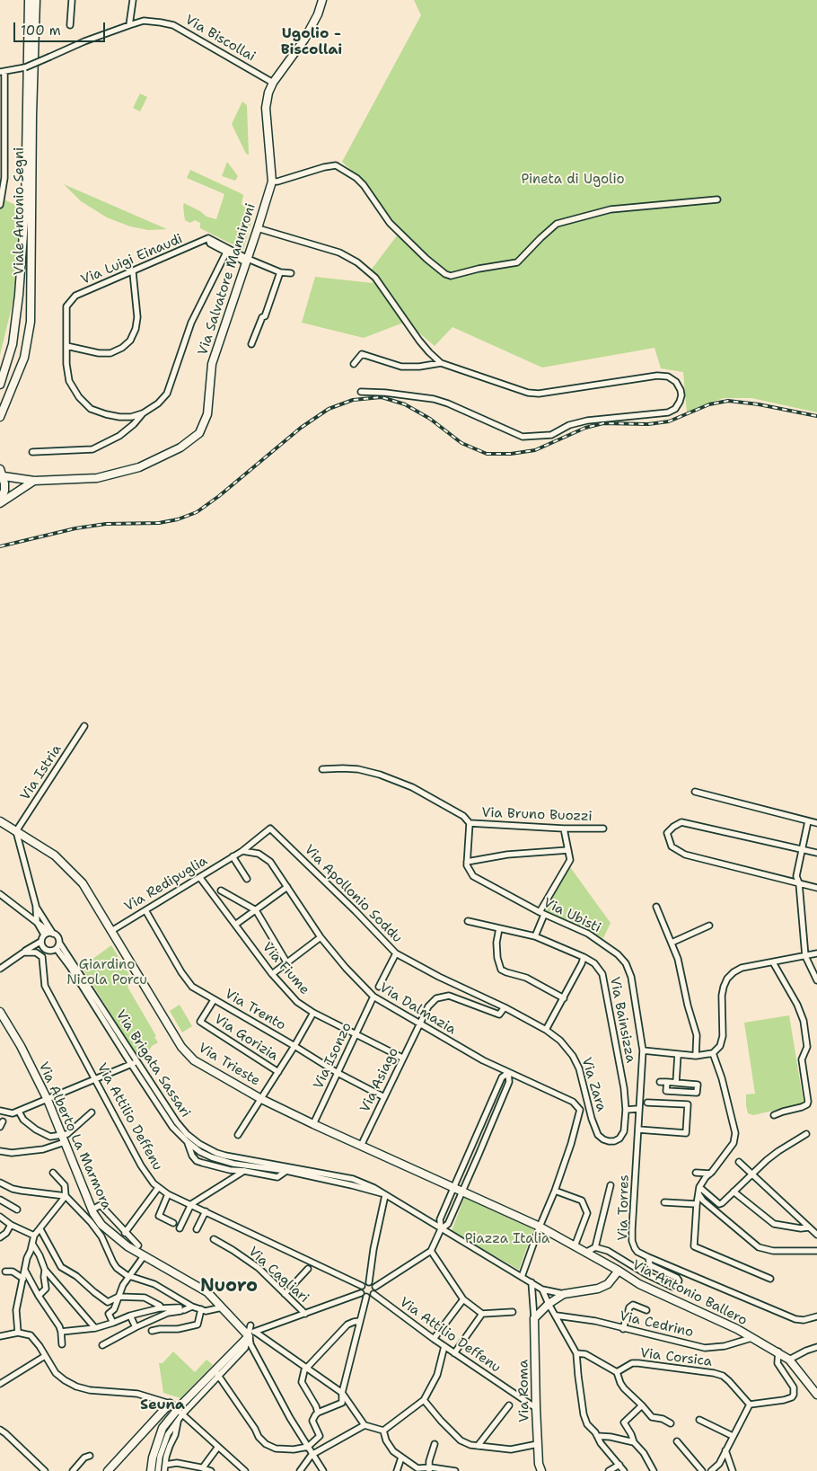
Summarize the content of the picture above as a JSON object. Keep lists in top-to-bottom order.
{
  "streets": {
    "main road": [
      "Viale Antonio Segni",
      "Via Salvatore Mannironi",
      "Via Trieste",
      "Via Alberto La Marmora",
      "Via Antonio Ballero",
      "Via Roma"
    ],
    "street": [
      "Via Biscollai",
      "Via Luigi Einaudi",
      "Via Istria",
      "Via Bruno Buozzi",
      "Via Redipuglia",
      "Via Apollonio Soddu",
      "Via Ubisti",
      "Via Fiume",
      "Via Dalmazia",
      "Via Trento",
      "Via Bainsizza",
      "Via Gorizia",
      "Via Isonzo",
      "Via Brigata Sassari",
      "Via Asiago",
      "Via Zara",
      "Via Attilio Deffenu",
      "Via Torres",
      "Via Cagliari",
      "Via Cedrino",
      "Via Corsica"
    ]
  },
  "crossings": [
    ["Via Biscollai", "Via Salvatore Mannironi"],
    ["Via Istria", "Via Trieste"],
    ["Via Bruno Buozzi", "Via Ubisti"],
    ["Via Redipuglia", "Via Apollonio Soddu"],
    ["Via Redipuglia", "Via Fiume"],
    ["Via Redipuglia", "Via Dalmazia"],
    ["Via Redipuglia", "Via Trento"],
    ["Via Redipuglia", "Via Trieste"],
    ["Via Apollonio Soddu", "Via Dalmazia"],
    ["Via Apollonio Soddu", "Via Zara"],
    ["Via Ubisti", "Via Torres"],
    ["Via Fiume", "Via Isonzo"],
    ["Via Fiume", "Via Asiago"],
    ["Via Dalmazia", "Via Isonzo"],
    ["Via Dalmazia", "Via Asiago"],
    ["Via Trento", "Via Gorizia"],
    ["Via Trento", "Via Isonzo"],
    ["Via Trento", "Via Asiago"],
    ["Via Bainsizza", "Via Zara"],
    ["Via Isonzo", "Via Trieste"],
    ["Via Trieste", "Via Asiago"],
    ["Via Zara", "Via Torres"],
    ["Via Attilio Deffenu", "Via Roma"],
    ["Via Antonio Ballero", "Via Cedrino"]
  ],
  "districts": ["Ugolio - Biscollai", "Nuoro", "Seuna"],
  "parks": ["Pineta di Ugolio", "Giardino Nicola Porcu", "Piazza Italia"],
  "scale_bar": "100 m"
}
